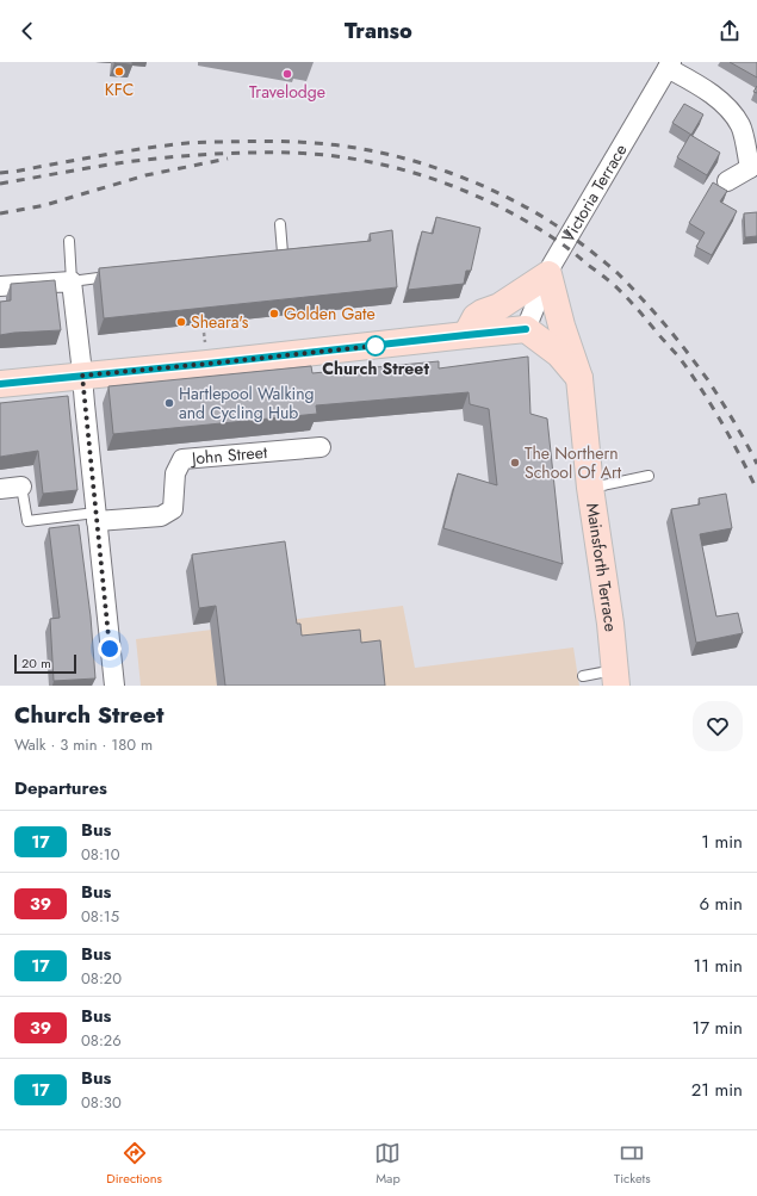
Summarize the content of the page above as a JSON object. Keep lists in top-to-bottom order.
{
  "streets": {
    "main road": ["Mainsforth Terrace"],
    "street": ["Victoria Terrace", "John Street"]
  },
  "crossings": [
    ["Victoria Terrace", "Mainsforth Terrace"]
  ],
  "places": [
    "KFC",
    "Travelodge",
    "Golden Gate",
    "Sheara's",
    "Church Street",
    "Hartlepool Walking and Cycling Hub",
    "The Northern School Of Art"
  ],
  "lines": ["bus line 17"],
  "scale_bar": "20 m",
  "page": {
    "header": "Transo",
    "scale": "20 m",
    "heading": [
      ["Church Street", "Walk · 3 min · 180 m"],
      "Departures"
    ],
    "list": [
      {
        "mark": "17",
        "name": "Bus",
        "note": "08:10",
        "value": "1 min"
      },
      {
        "mark": "39",
        "name": "Bus",
        "note": "08:15",
        "value": "6 min"
      },
      {
        "mark": "17",
        "name": "Bus",
        "note": "08:20",
        "value": "11 min"
      },
      {
        "mark": "39",
        "name": "Bus",
        "note": "08:26",
        "value": "17 min"
      },
      {
        "mark": "17",
        "name": "Bus",
        "note": "08:30",
        "value": "21 min"
      }
    ],
    "tabs": ["Directions", "Map", "Tickets"]
  }
}
